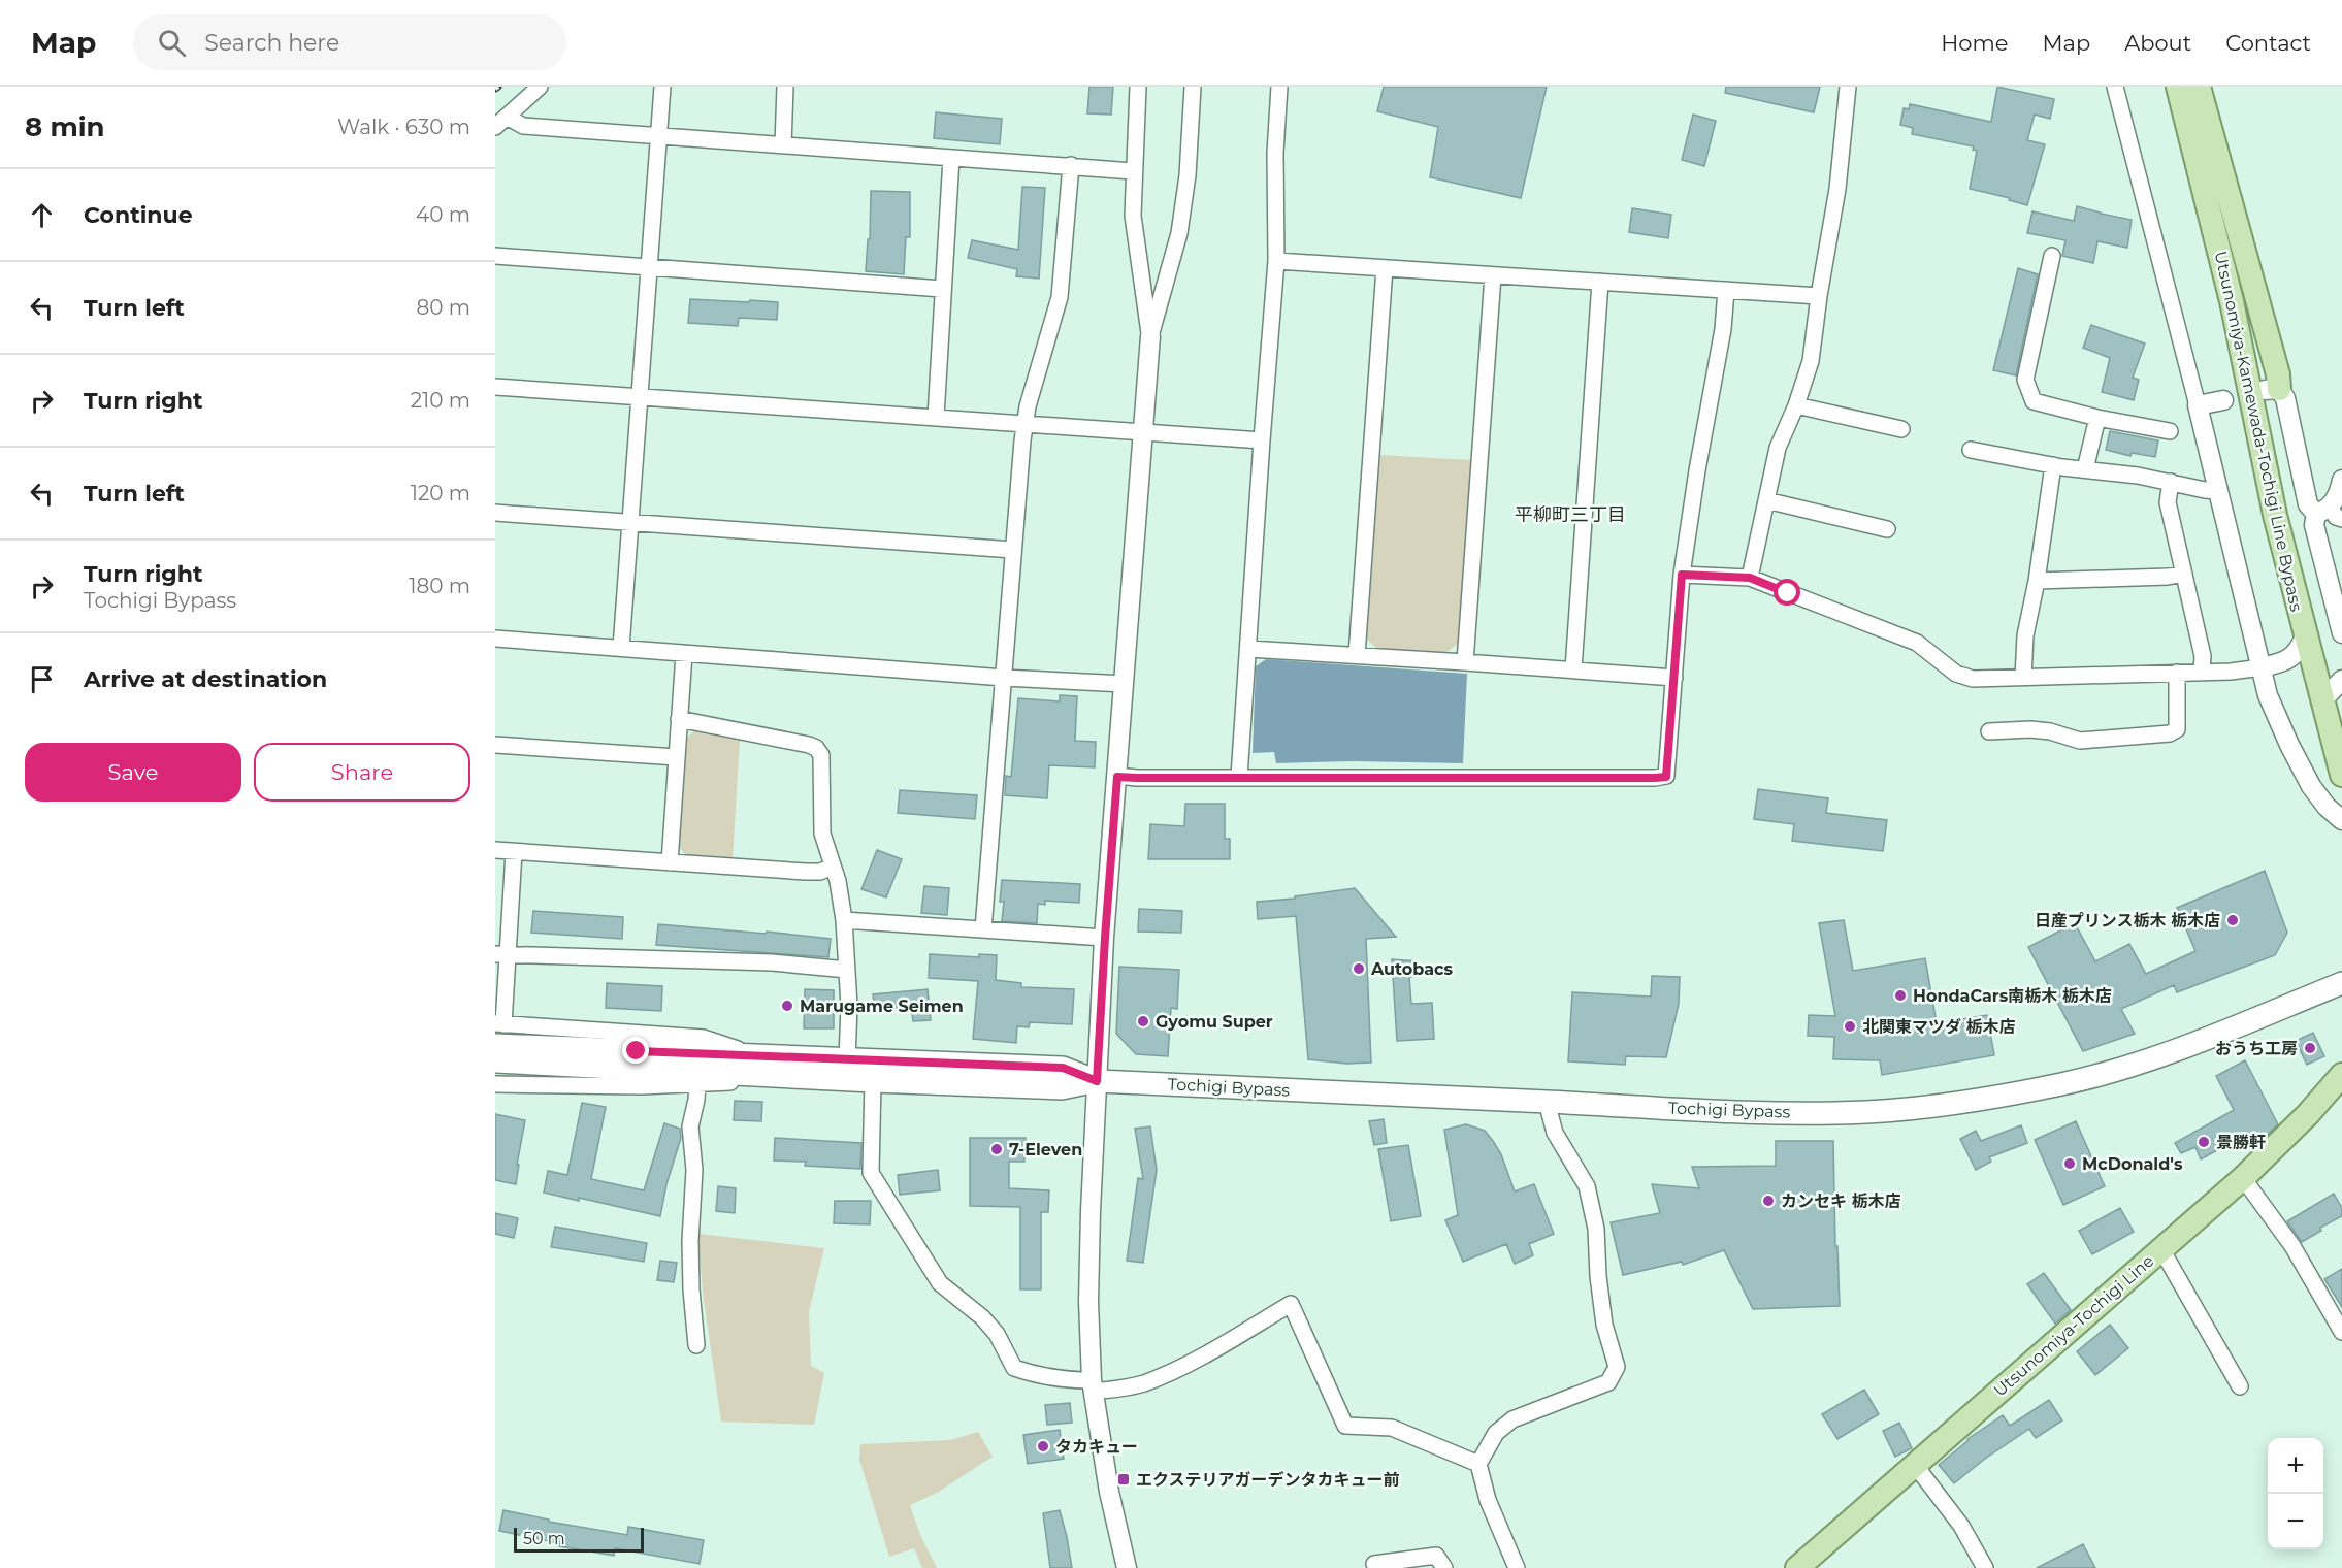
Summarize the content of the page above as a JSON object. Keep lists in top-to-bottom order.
{
  "streets": {
    "main road": ["Utsunomiya-Kamewada-Tochigi Line Bypass", "Tochigi Bypass", "Utsunomiya-Tochigi Line"]
  },
  "districts": ["平柳町三丁目"],
  "places": {
    "other": [
      "日産プリンス栃木 栃木店",
      "Autobacs",
      "HondaCars南栃木 栃木店",
      "Marugame Seimen",
      "Gyomu Super",
      "北関東マツダ 栃木店",
      "おうち工房",
      "景勝軒",
      "7-Eleven",
      "McDonald's",
      "カンセキ 栃木店",
      "タカキュー"
    ],
    "transit": ["エクステリアガーデンタカキュー前"]
  },
  "scale_bar": "50 m",
  "page": {
    "header": "Map",
    "search": "Search here",
    "nav": [
      "Home",
      "Map",
      "About",
      "Contact"
    ],
    "heading": ["8 min", "Walk · 630 m"],
    "list": [
      ["Continue", "40 m"],
      ["Turn left", "80 m"],
      ["Turn right", "210 m"],
      ["Turn left", "120 m"],
      ["Turn right", "Tochigi Bypass", "180 m"],
      "Arrive at destination"
    ],
    "buttons": ["Save", "Share"],
    "map_buttons": ["+", "−"],
    "scale": "50 m"
  }
}
